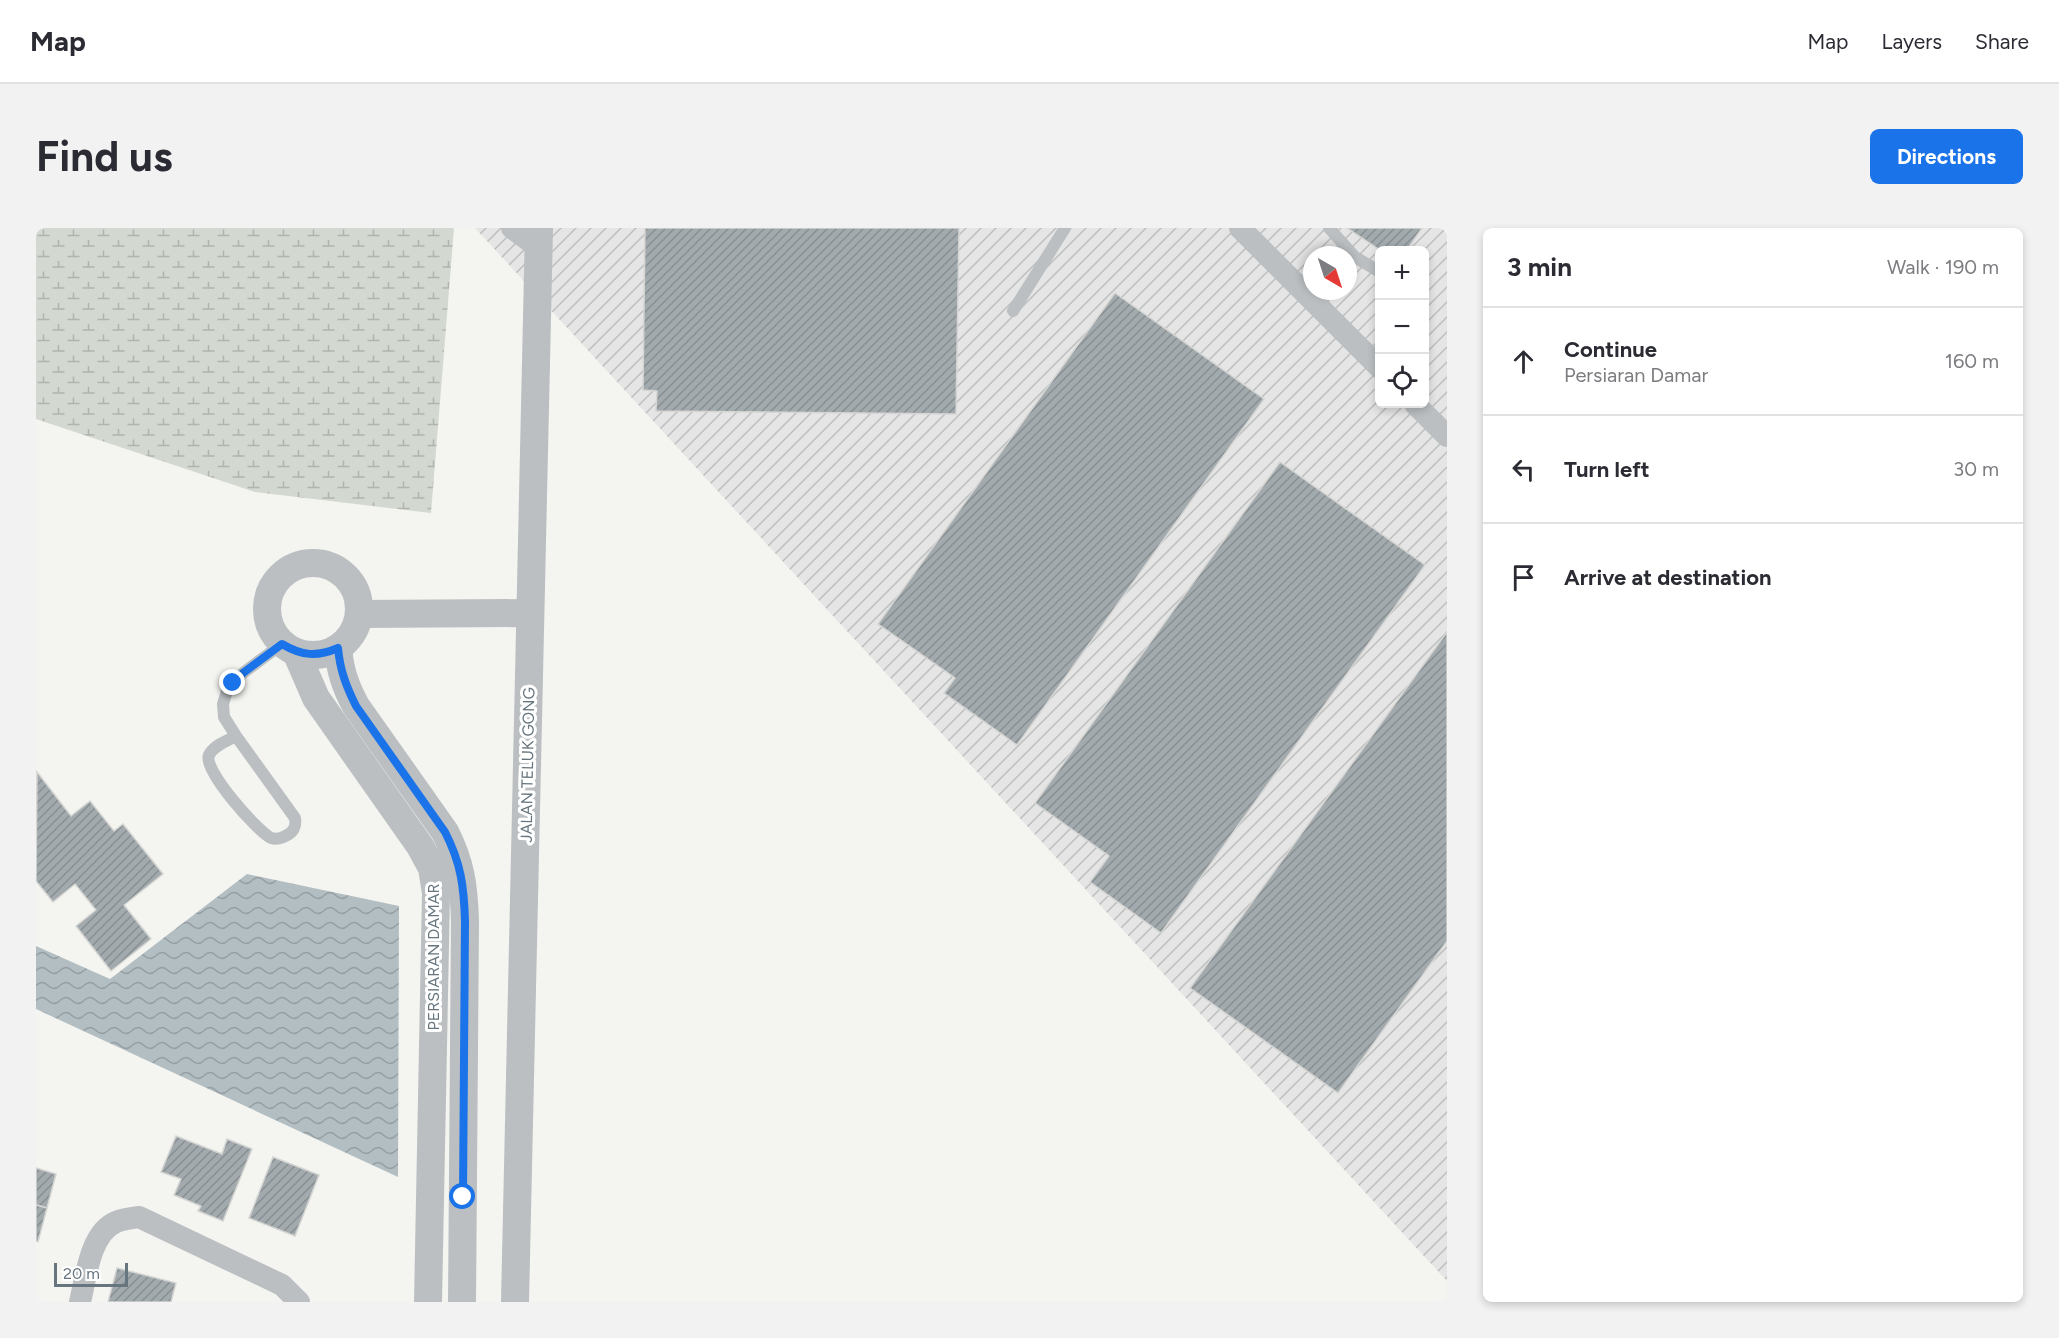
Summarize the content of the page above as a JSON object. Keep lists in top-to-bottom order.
{
  "streets": {
    "street": ["JALAN TELUK GONG", "PERSIARAN DAMAR"]
  },
  "scale_bar": "20 m",
  "north": "bottom right",
  "page": {
    "header": "Map",
    "nav": ["Map", "Layers", "Share"],
    "buttons": "Directions",
    "title": "Find us",
    "heading": ["3 min", "Walk · 190 m"],
    "map_buttons": ["+", "−"],
    "list": [
      ["Continue", "Persiaran Damar", "160 m"],
      ["Turn left", "30 m"],
      "Arrive at destination"
    ],
    "scale": "20 m"
  }
}
